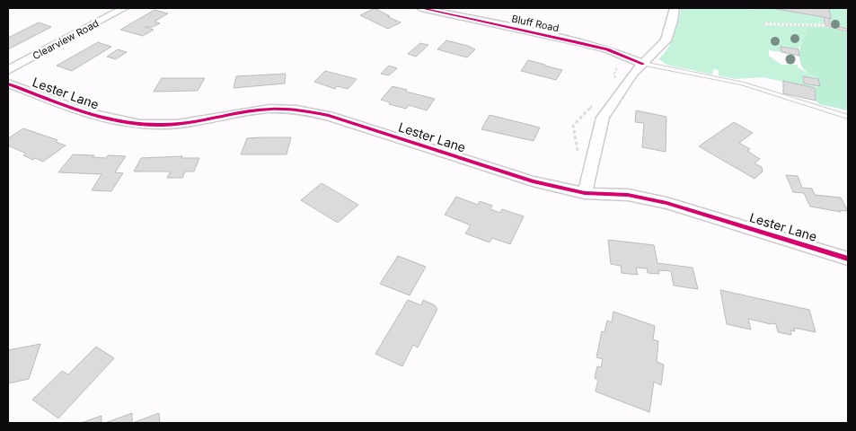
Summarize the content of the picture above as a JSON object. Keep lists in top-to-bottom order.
{
  "streets": {
    "street": ["Bluff Road", "Clearview Road", "Lester Lane"]
  }
}
